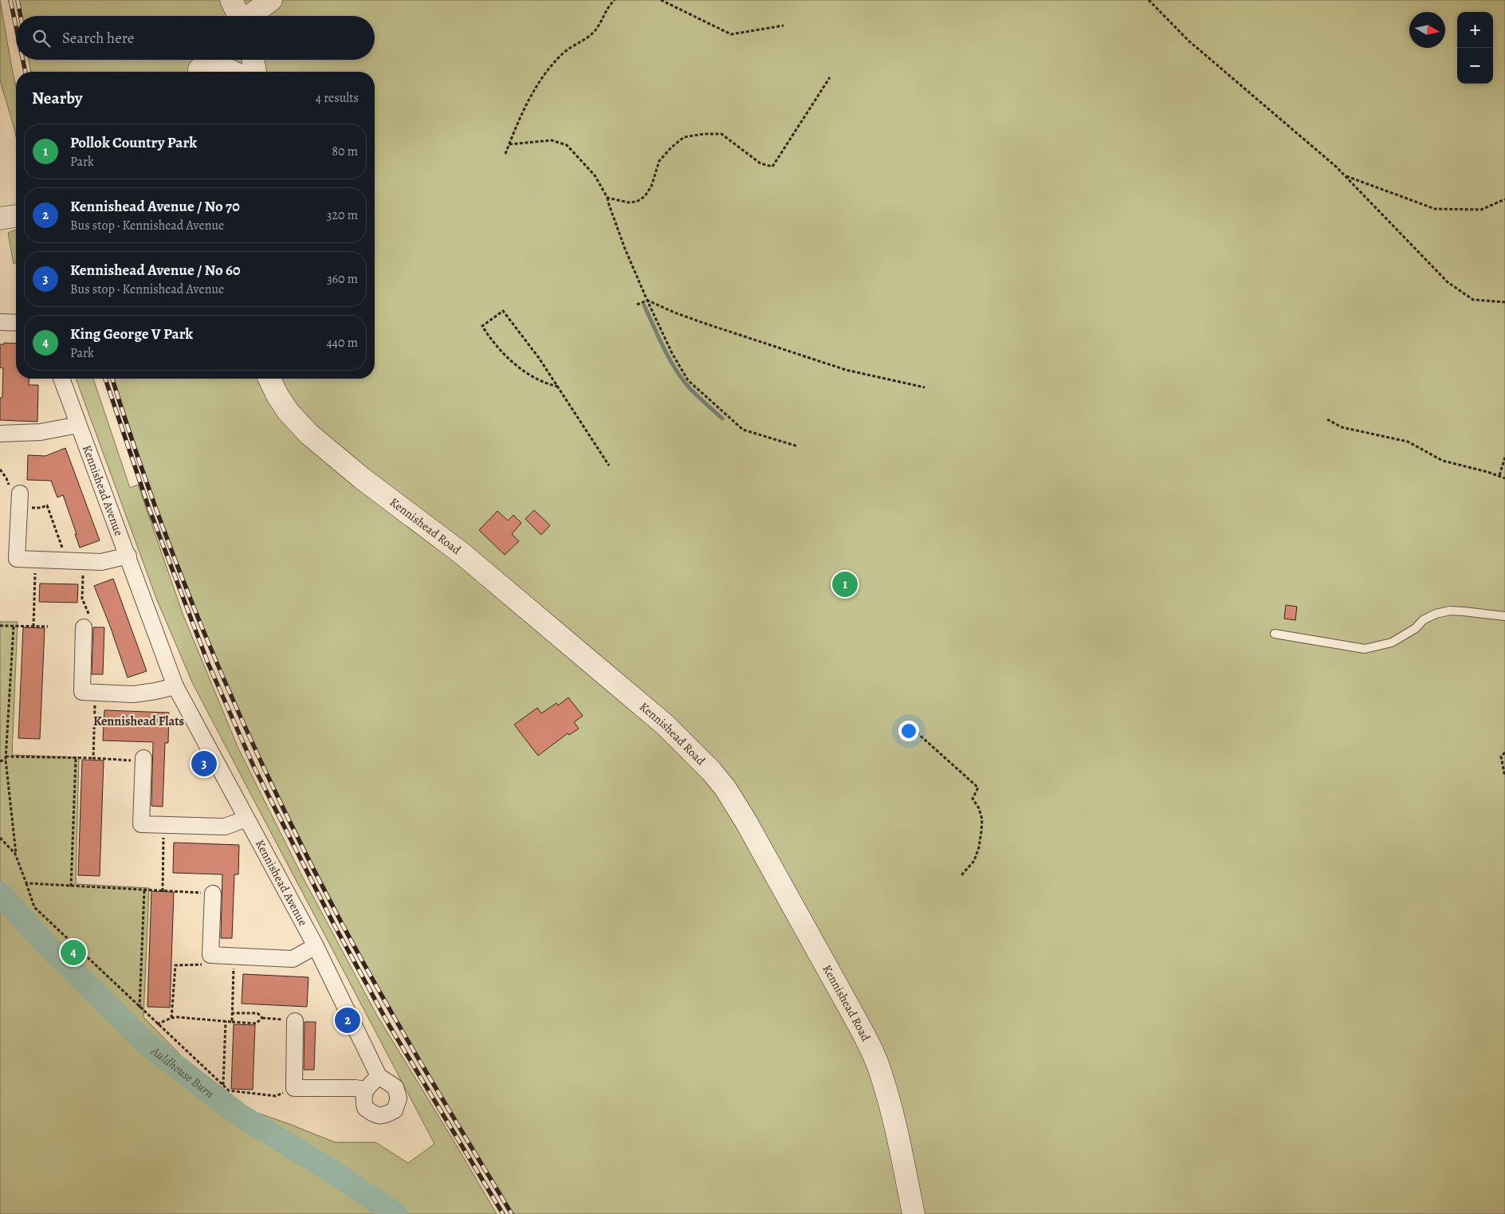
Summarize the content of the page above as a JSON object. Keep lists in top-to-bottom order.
{
  "streets": {
    "street": ["Kennishead Avenue", "Kennishead Road"]
  },
  "districts": ["Kennishead Flats"],
  "water": ["Auldhouse Burn"],
  "north": "right",
  "page": {
    "map_buttons": ["+", "−"],
    "search": "Search here",
    "heading": ["Nearby", "4 results"],
    "list": [
      {
        "mark": "1",
        "name": "Pollok Country Park",
        "note": "Park",
        "value": "80 m"
      },
      {
        "mark": "2",
        "name": "Kennishead Avenue / No 70",
        "note": "Bus stop · Kennishead Avenue",
        "value": "320 m"
      },
      {
        "mark": "3",
        "name": "Kennishead Avenue / No 60",
        "note": "Bus stop · Kennishead Avenue",
        "value": "360 m"
      },
      {
        "mark": "4",
        "name": "King George V Park",
        "note": "Park",
        "value": "440 m"
      }
    ],
    "pins": [
      "1",
      "3",
      "4",
      "2"
    ]
  }
}
